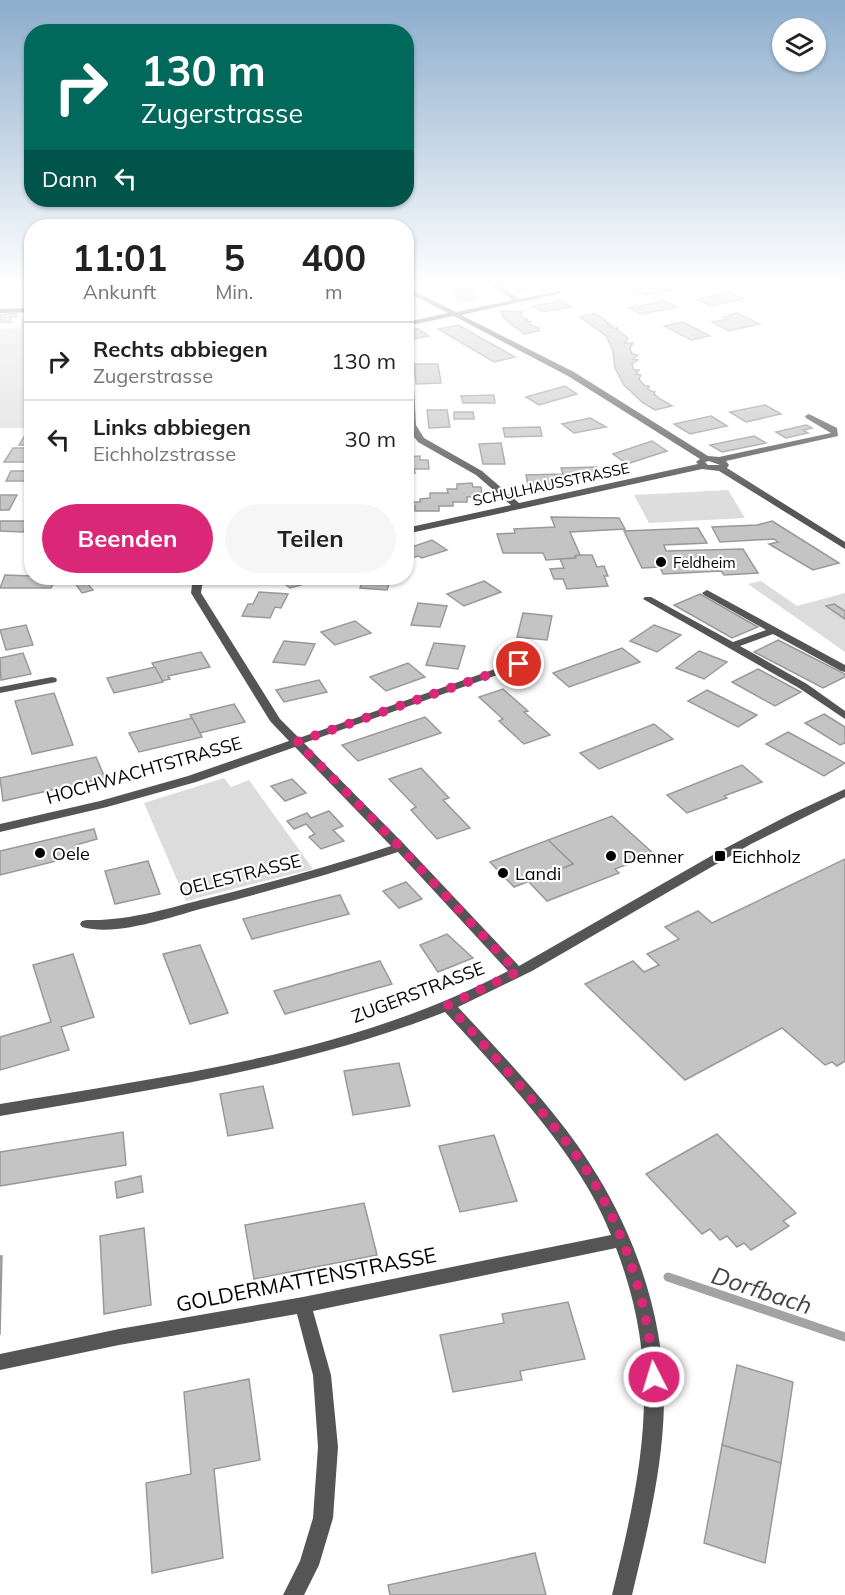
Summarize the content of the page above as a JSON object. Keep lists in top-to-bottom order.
{
  "streets": {
    "street": [
      "SCHULHAUSSTRASSE",
      "HOCHWACHTSTRASSE",
      "OELESTRASSE",
      "ZUGERSTRASSE",
      "GOLDERMATTENSTRASSE"
    ]
  },
  "water": ["Dorfbach"],
  "places": {
    "other": [
      "Feldheim",
      "Oele",
      "Denner",
      "Landi"
    ],
    "transit": ["Eichholz"]
  },
  "page": {
    "turn": ["130 m", "Zugerstrasse"],
    "then": "Dann",
    "eta": [
      "11:01",
      "Ankunft",
      "5",
      "Min.",
      "400",
      "m"
    ],
    "list": [
      {
        "name": "Rechts abbiegen",
        "note": "Zugerstrasse",
        "value": "130 m"
      },
      {
        "name": "Links abbiegen",
        "note": "Eichholzstrasse",
        "value": "30 m"
      }
    ],
    "buttons": ["Beenden", "Teilen"]
  }
}
